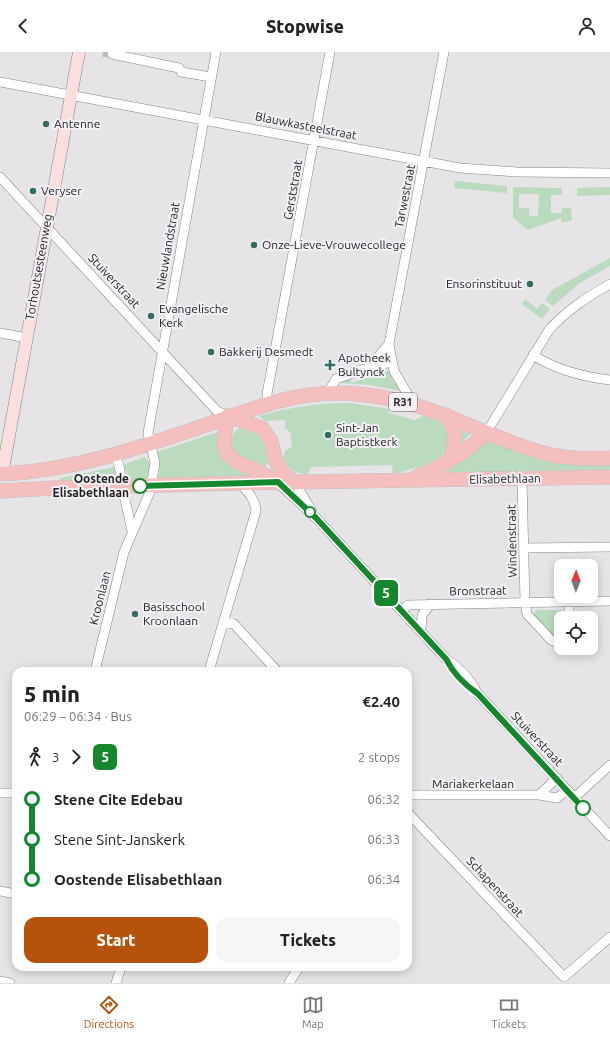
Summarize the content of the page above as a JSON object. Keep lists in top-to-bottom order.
{
  "streets": {
    "main road": ["R31", "Elisabethlaan"],
    "street": [
      "Blauwkasteelstraat",
      "Gerststraat",
      "Tarwestraat",
      "Nieuwlandstraat",
      "Torhoutsesteenweg",
      "Stuiverstraat",
      "Windenstraat",
      "Bronstraat",
      "Kroonlaan",
      "Mariakerkelaan",
      "Schapenstraat"
    ]
  },
  "crossings": [
    ["Blauwkasteelstraat", "Gerststraat"],
    ["Blauwkasteelstraat", "Tarwestraat"],
    ["Blauwkasteelstraat", "Nieuwlandstraat"],
    ["Blauwkasteelstraat", "Torhoutsesteenweg"],
    ["Gerststraat", "R31"],
    ["Tarwestraat", "R31"],
    ["Nieuwlandstraat", "Stuiverstraat"],
    ["Nieuwlandstraat", "R31"],
    ["Torhoutsesteenweg", "Stuiverstraat"],
    ["Torhoutsesteenweg", "R31"],
    ["Stuiverstraat", "R31"],
    ["Stuiverstraat", "Elisabethlaan"],
    ["Stuiverstraat", "Bronstraat"],
    ["Stuiverstraat", "Mariakerkelaan"],
    ["R31", "Elisabethlaan"],
    ["Elisabethlaan", "Windenstraat"],
    ["Elisabethlaan", "Kroonlaan"],
    ["Windenstraat", "Bronstraat"]
  ],
  "places": {
    "other": [
      "Antenne",
      "Veryser",
      "Onze-Lieve-Vrouwecollege",
      "Ensorinstituut",
      "Evangelische Kerk",
      "Bakkerij Desmedt",
      "Sint-Jan Baptistkerk",
      "Oostende Elisabethlaan",
      "Basisschool Kroonlaan"
    ],
    "health": ["Apotheek Bultynck"]
  },
  "lines": ["bus line 5"],
  "north": "top",
  "page": {
    "header": "Stopwise",
    "on_map": "5",
    "heading": ["5 min", "06:29 – 06:34 · Bus", "€2.40"],
    "legs": ["3", "5", "2 stops"],
    "list": [
      {
        "name": "Stene Cite Edebau",
        "value": "06:32"
      },
      {
        "name": "Stene Sint-Janskerk",
        "value": "06:33"
      },
      {
        "name": "Oostende Elisabethlaan",
        "value": "06:34"
      }
    ],
    "buttons": ["Start", "Tickets"],
    "tabs": ["Directions", "Map", "Tickets"]
  }
}
